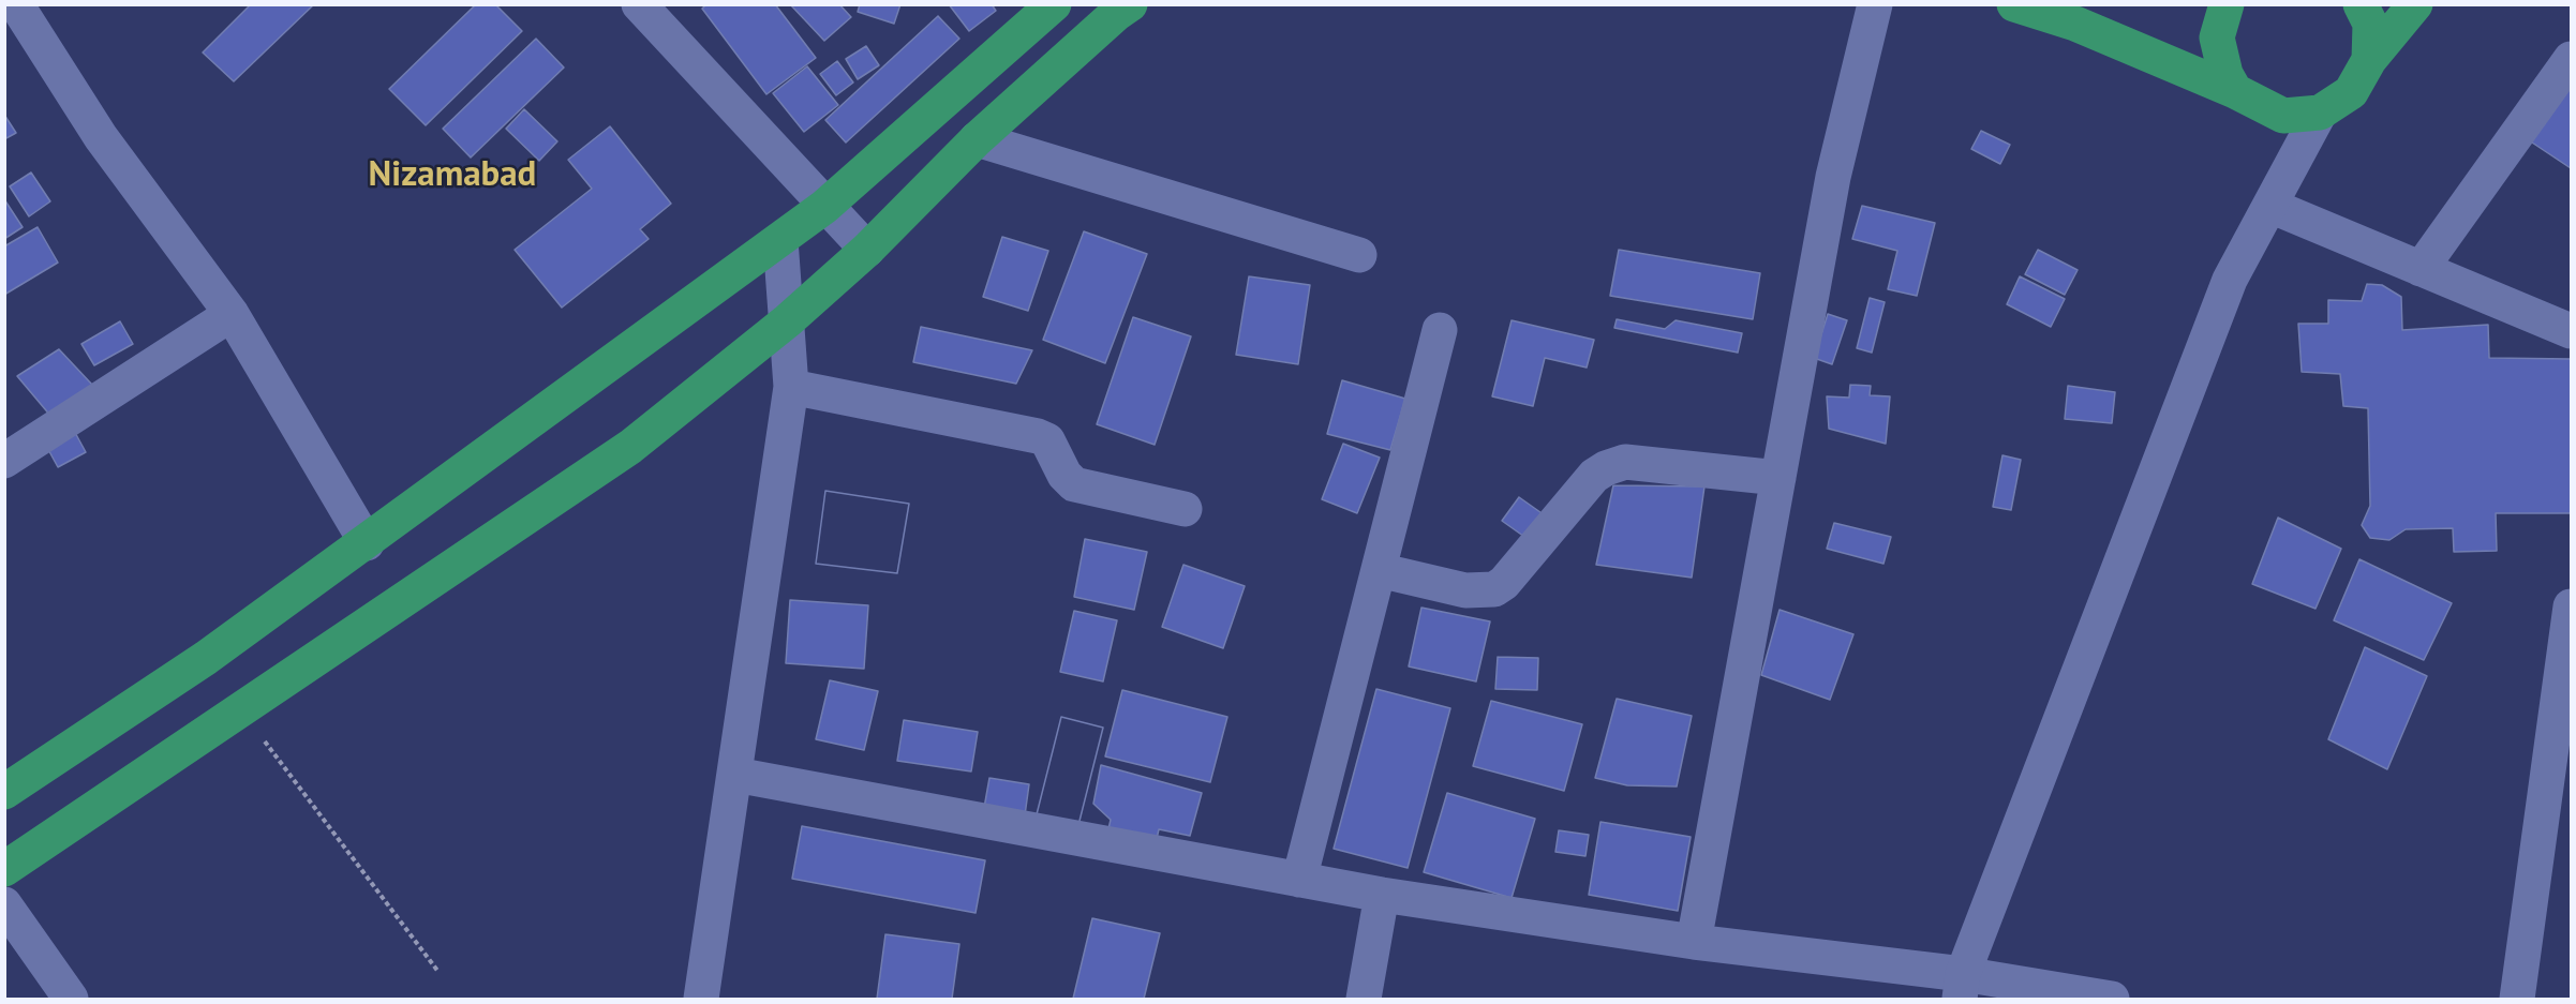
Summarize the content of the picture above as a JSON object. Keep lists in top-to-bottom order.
{
  "districts": ["Nizamabad"]
}
